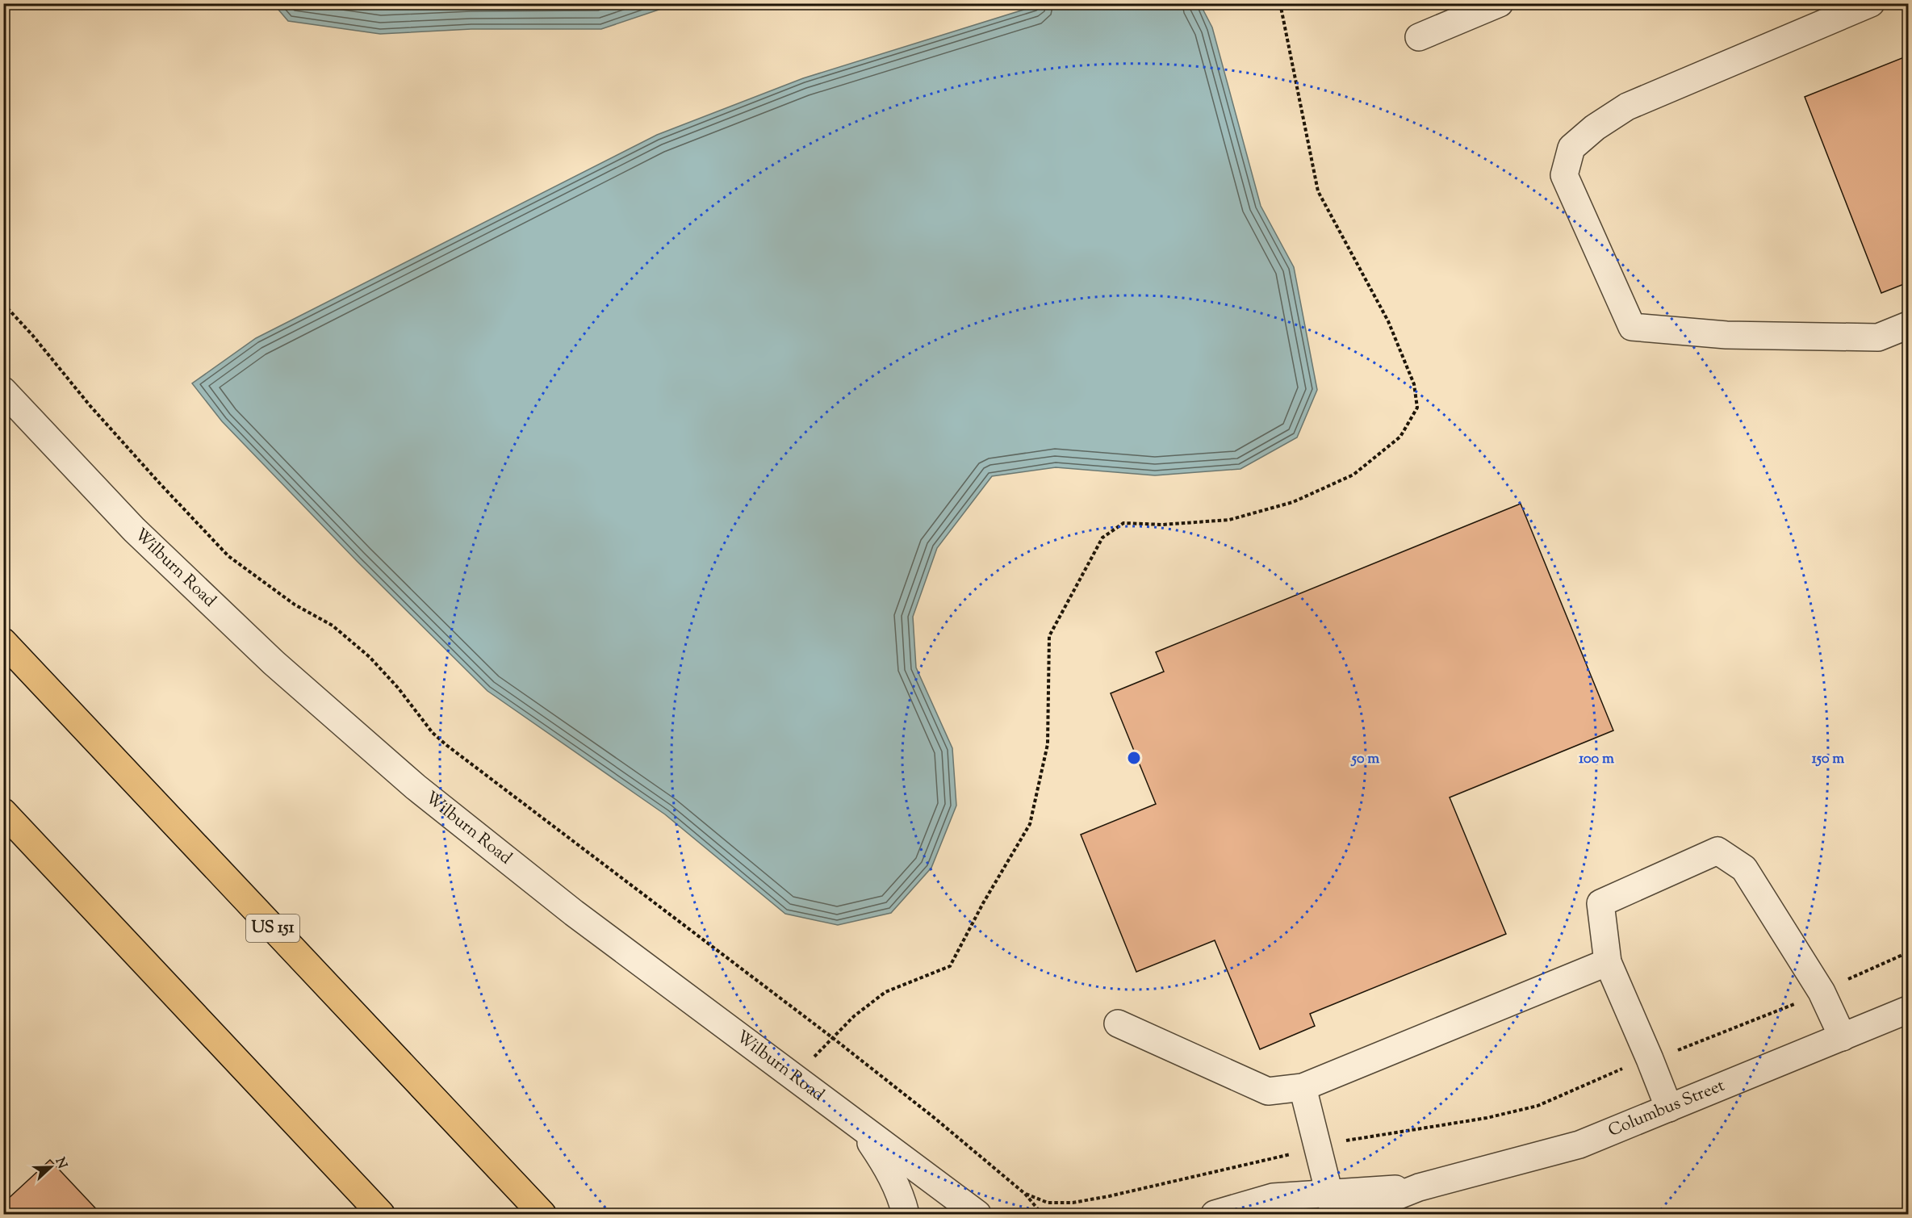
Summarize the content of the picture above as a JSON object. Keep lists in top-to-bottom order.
{
  "streets": {
    "highway": ["US 151"],
    "street": ["Wilburn Road", "Columbus Street"]
  },
  "north": "right",
  "rings": ["50 m", "100 m", "150 m"]
}
